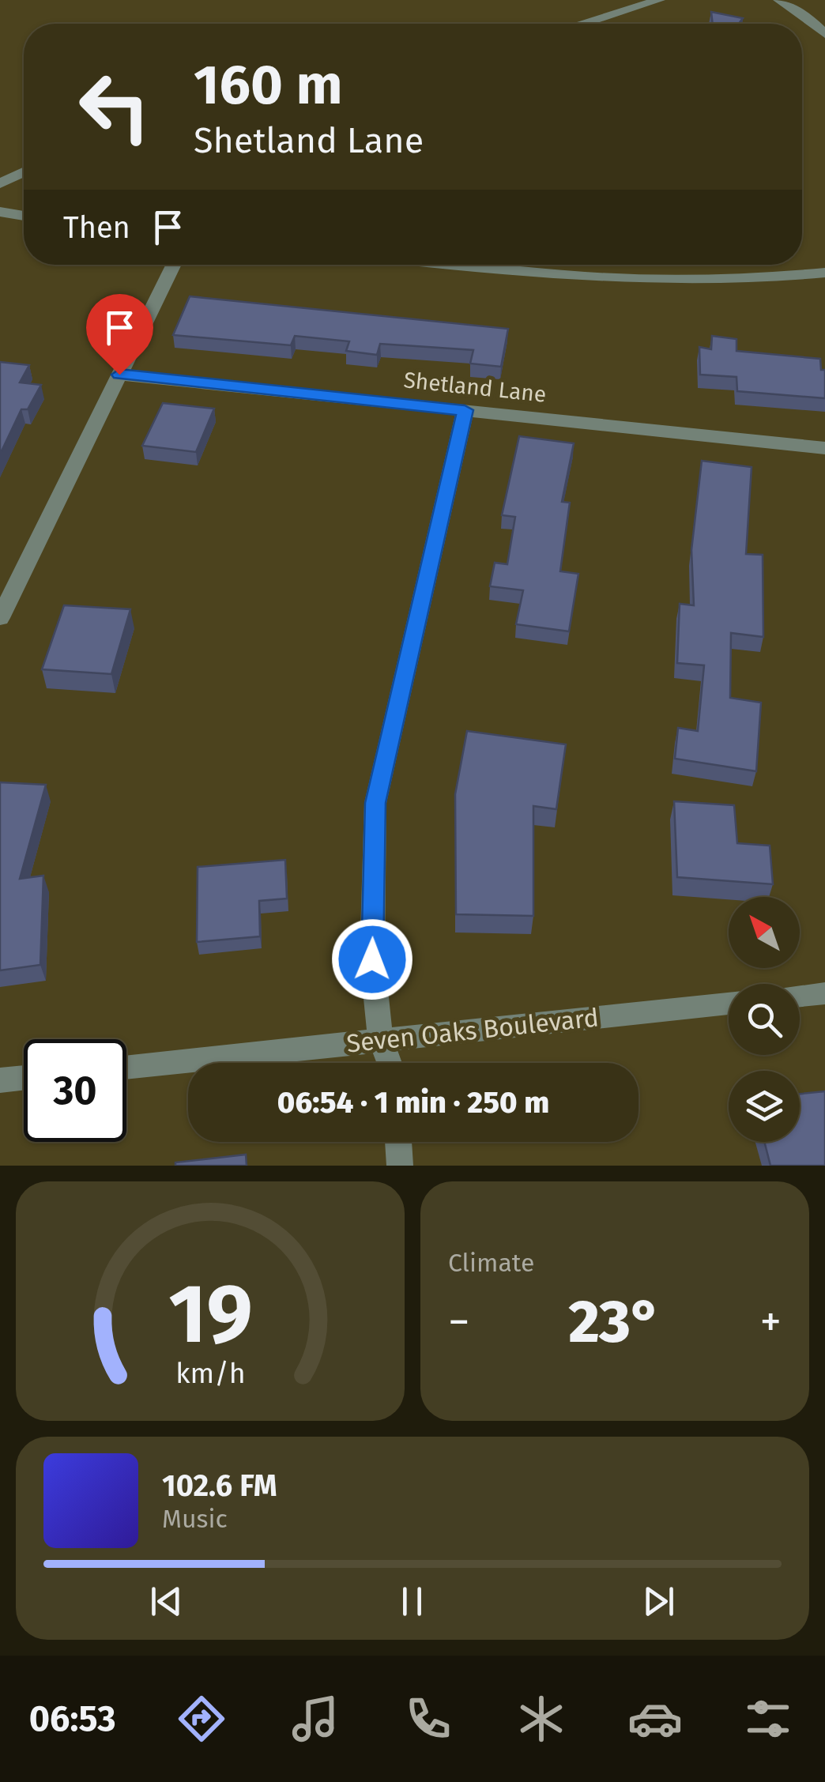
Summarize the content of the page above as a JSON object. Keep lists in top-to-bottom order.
{
  "streets": {
    "street": ["Shetland Lane", "Seven Oaks Boulevard"]
  },
  "north": "top left",
  "page": {
    "turn": ["160 m", "Shetland Lane"],
    "then": "Then",
    "limit": "30",
    "trip": "06:54 · 1 min · 250 m",
    "tile": "Climate",
    "heat": ["−", "23°", "+"],
    "song": ["102.6 FM", "Music"],
    "tabs": "06:53",
    "gauge": ["19", "km/h"]
  }
}
